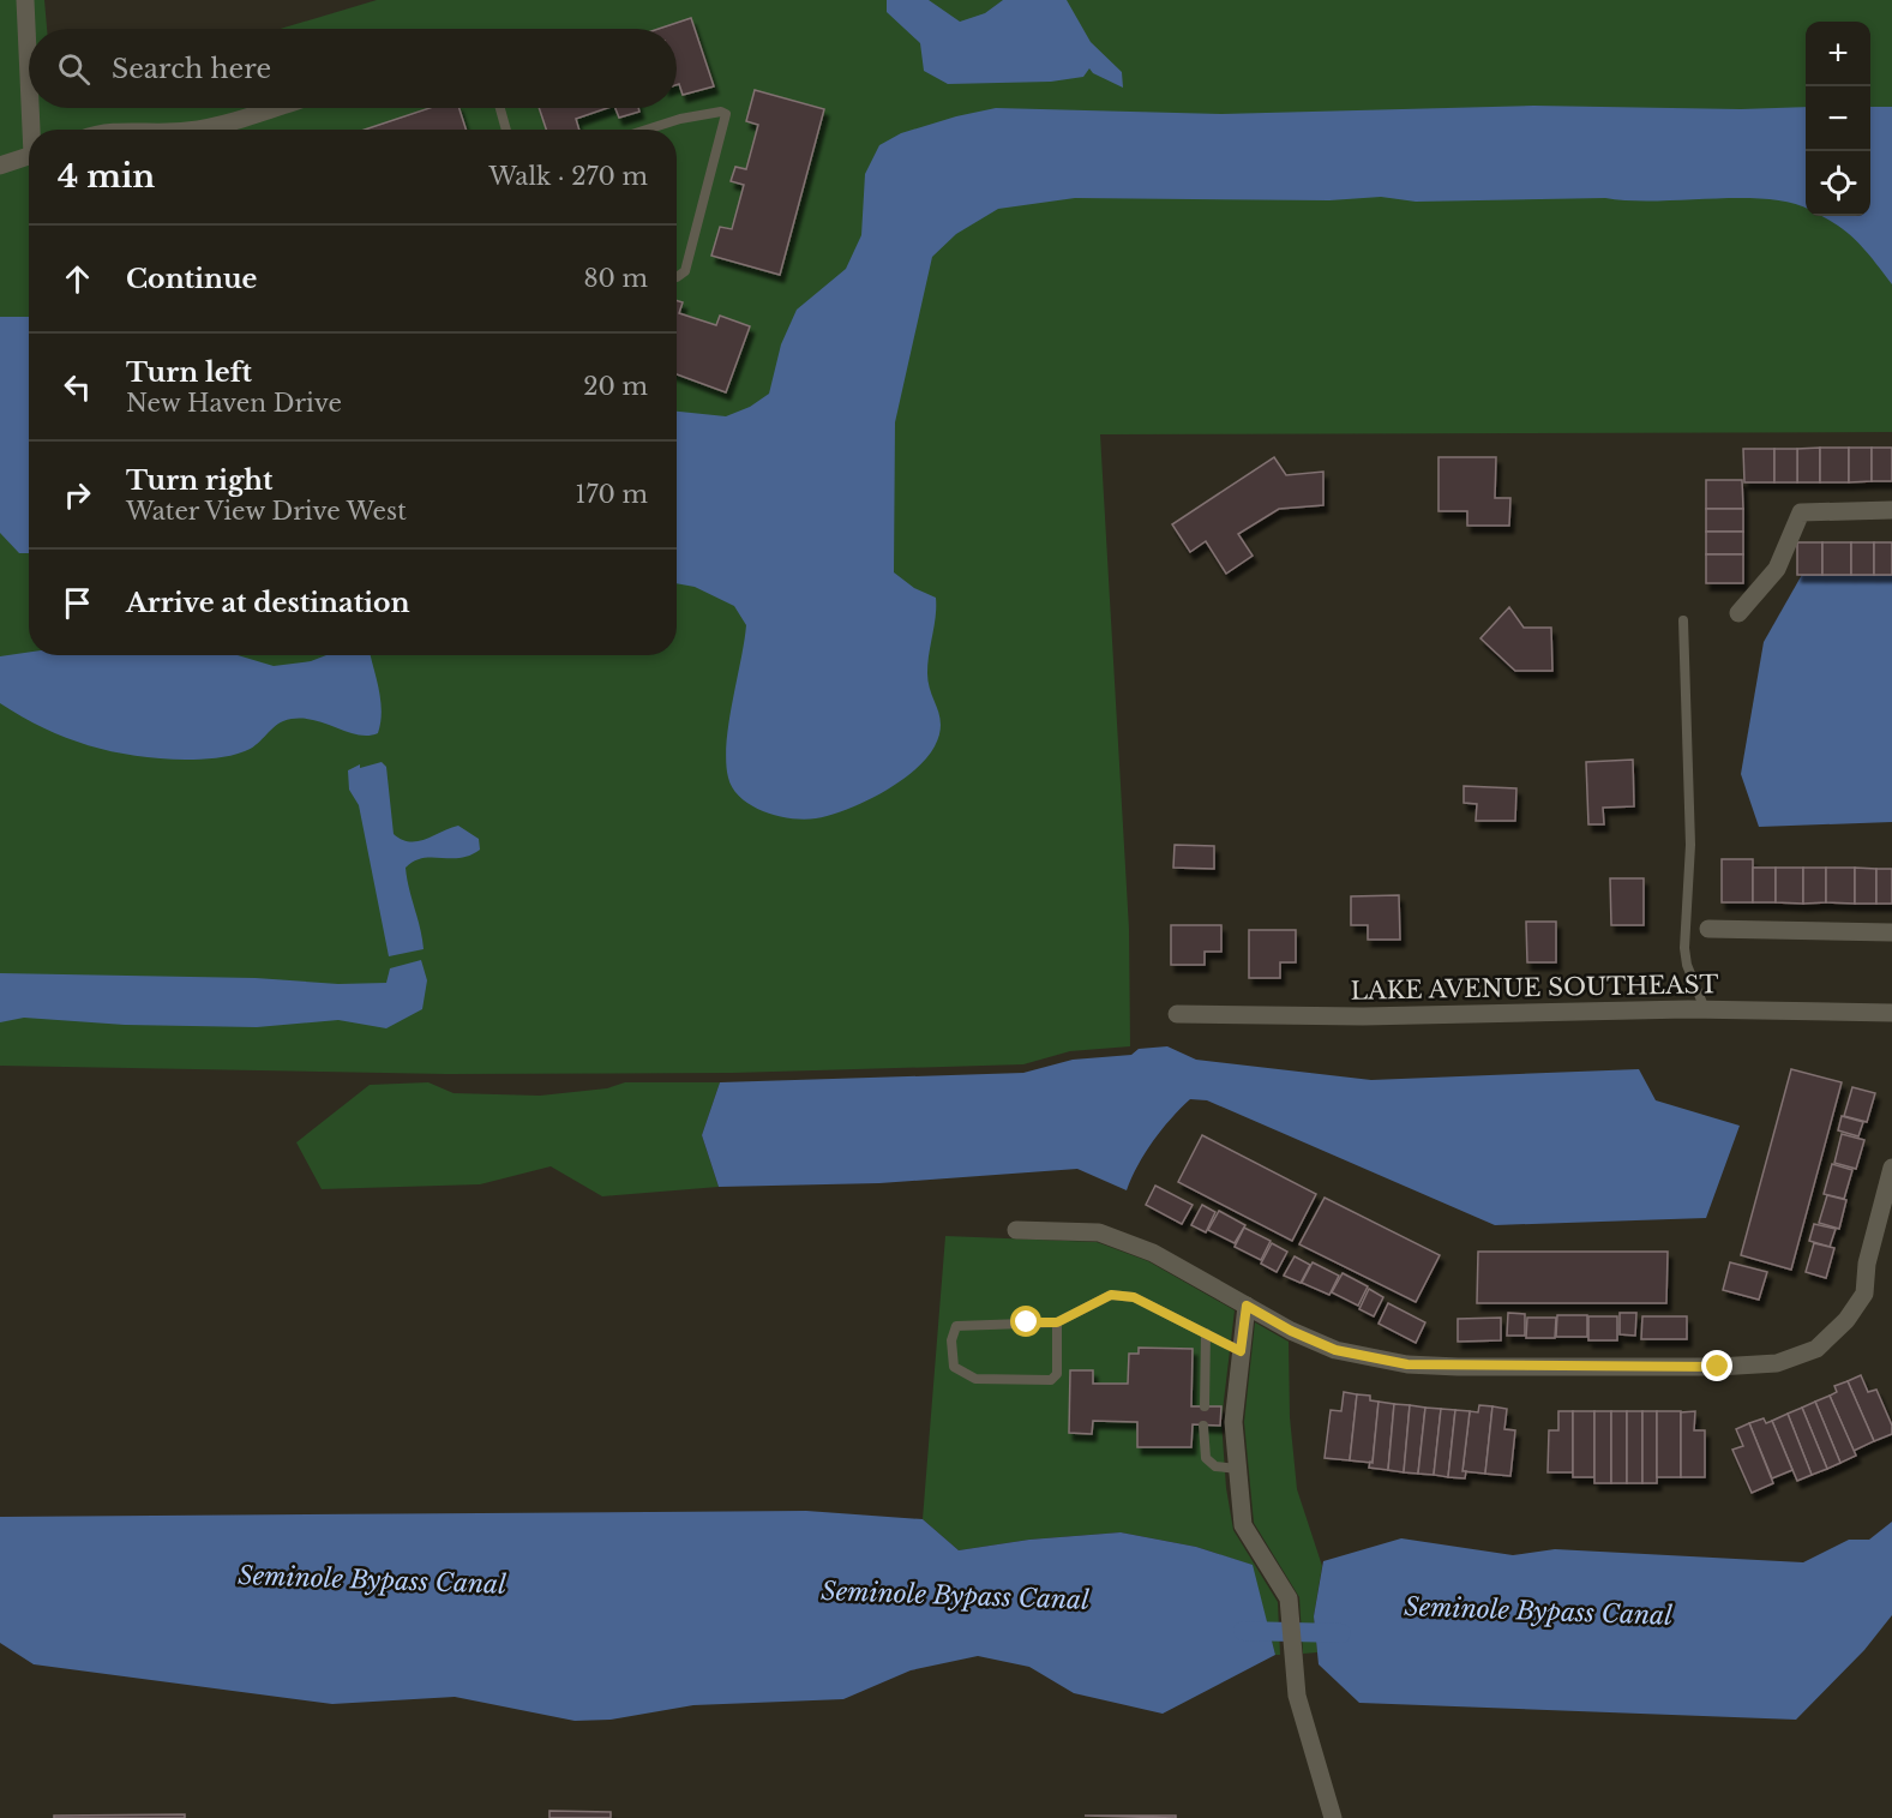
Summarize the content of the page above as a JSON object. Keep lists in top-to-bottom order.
{
  "streets": {
    "street": ["LAKE AVENUE SOUTHEAST"]
  },
  "water": ["Seminole Bypass Canal"],
  "page": {
    "map_buttons": ["+", "−"],
    "search": "Search here",
    "heading": ["4 min", "Walk · 270 m"],
    "list": [
      ["Continue", "80 m"],
      ["Turn left", "New Haven Drive", "20 m"],
      ["Turn right", "Water View Drive West", "170 m"],
      "Arrive at destination"
    ]
  }
}
